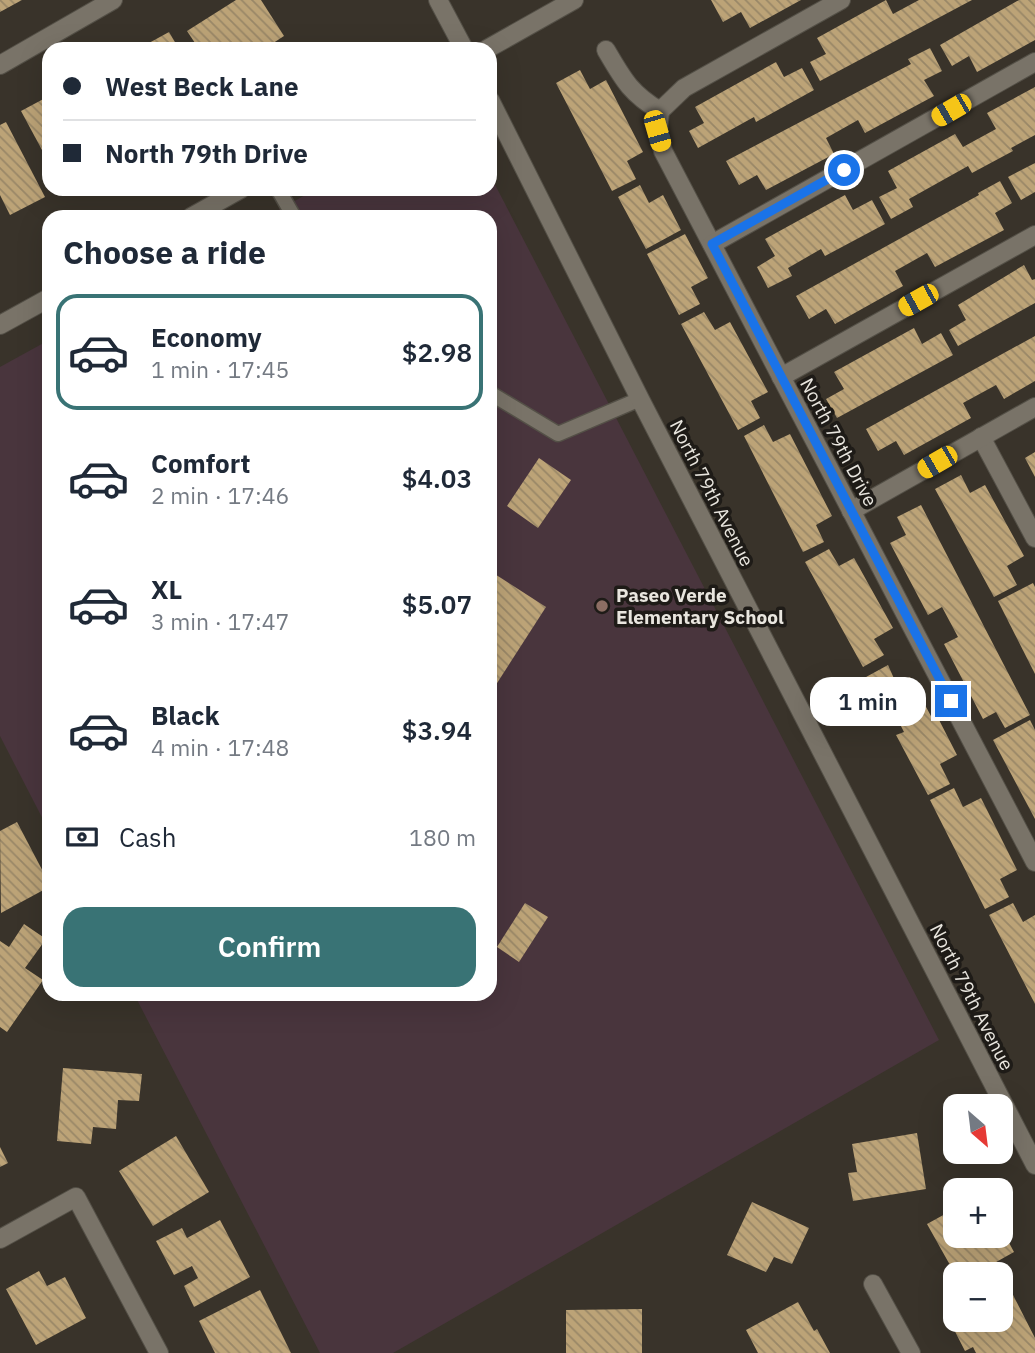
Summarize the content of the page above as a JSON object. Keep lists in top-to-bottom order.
{
  "streets": {
    "street": ["North 79th Drive", "North 79th Avenue"]
  },
  "places": ["Paseo Verde Elementary School"],
  "north": "bottom right",
  "page": {
    "banner": ["West Beck Lane", "North 79th Drive"],
    "heading": "Choose a ride",
    "list": [
      {
        "name": "Economy",
        "note": "1 min · 17:45",
        "value": "$2.98"
      },
      {
        "name": "Comfort",
        "note": "2 min · 17:46",
        "value": "$4.03"
      },
      {
        "name": "XL",
        "note": "3 min · 17:47",
        "value": "$5.07"
      },
      {
        "name": "Black",
        "note": "4 min · 17:48",
        "value": "$3.94"
      }
    ],
    "bubble": "1 min",
    "pay": ["Cash", "180 m"],
    "buttons": "Confirm",
    "map_buttons": ["+", "−"]
  }
}
